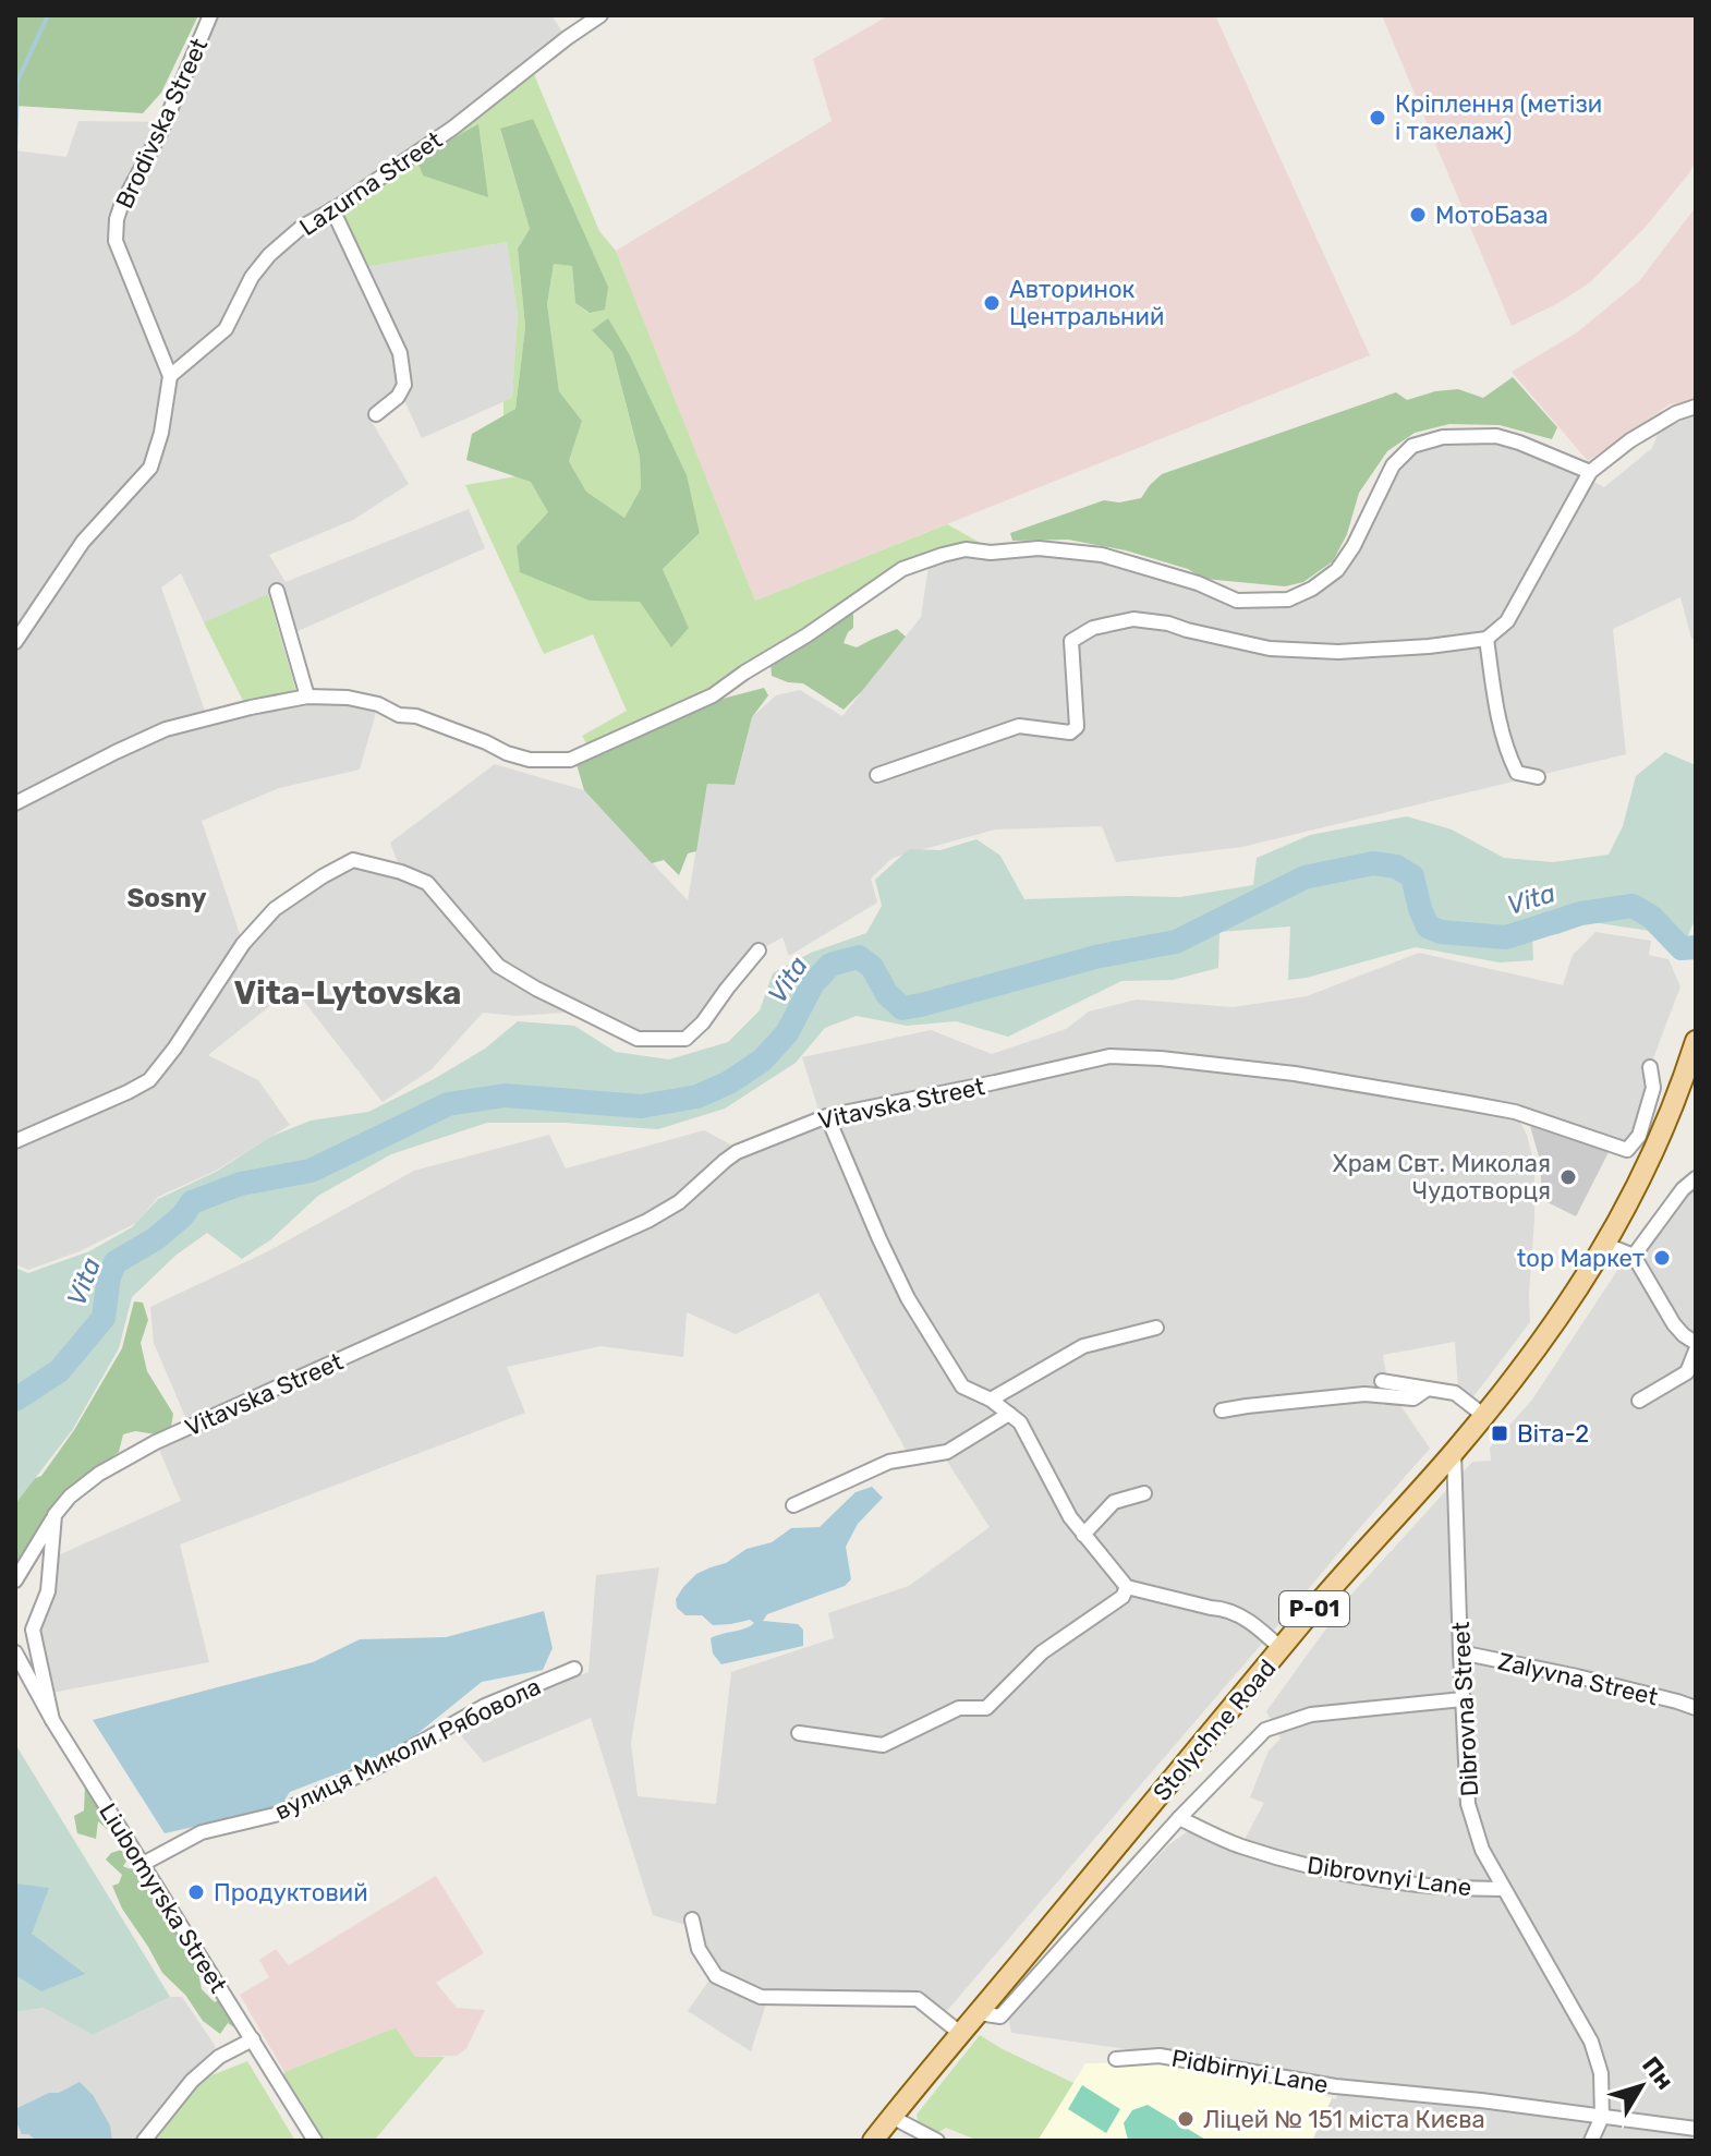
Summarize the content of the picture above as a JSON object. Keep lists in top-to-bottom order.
{
  "streets": {
    "main road": ["Р-01", "Stolychne Road"],
    "street": [
      "Brodivska Street",
      "Lazurna Street",
      "Vitavska Street",
      "Zalyvna Street",
      "Dibrovna Street",
      "вулиця Миколи Рябовола",
      "Dibrovnyi Lane",
      "Liubomyrska Street",
      "Pidbirnyi Lane"
    ]
  },
  "crossings": [
    ["Brodivska Street", "Lazurna Street"],
    ["Zalyvna Street", "Dibrovna Street"],
    ["Dibrovna Street", "Stolychne Road"],
    ["Dibrovna Street", "Dibrovnyi Lane"],
    ["Dibrovna Street", "Pidbirnyi Lane"],
    ["вулиця Миколи Рябовола", "Liubomyrska Street"]
  ],
  "districts": ["Sosny", "Vita-Lytovska"],
  "water": ["Vita"],
  "places": {
    "other": [
      "Кріплення (метізи і такелаж)",
      "МотоБаза",
      "Авторинок Центральний",
      "Храм Свт. Миколая Чудотворця",
      "top Маркет",
      "Продуктовий",
      "Ліцей № 151 міста Києва"
    ],
    "transit": ["Віта-2"]
  },
  "north": "top right"
}
